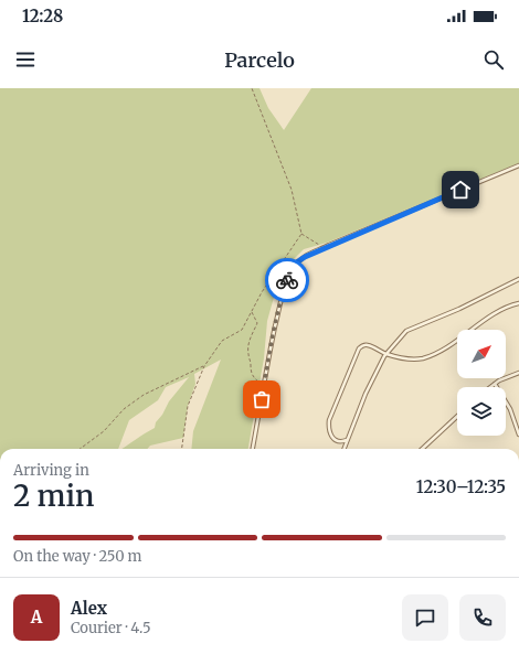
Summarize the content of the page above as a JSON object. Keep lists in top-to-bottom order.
{
  "north": "top right",
  "page": {
    "status": "12:28",
    "header": "Parcelo",
    "heading": ["2 min", "Arriving in", "12:30–12:35"],
    "panel": ["Alex", "Courier · 4.5"],
    "bar": "On the way · 250 m",
    "round": "A"
  }
}
